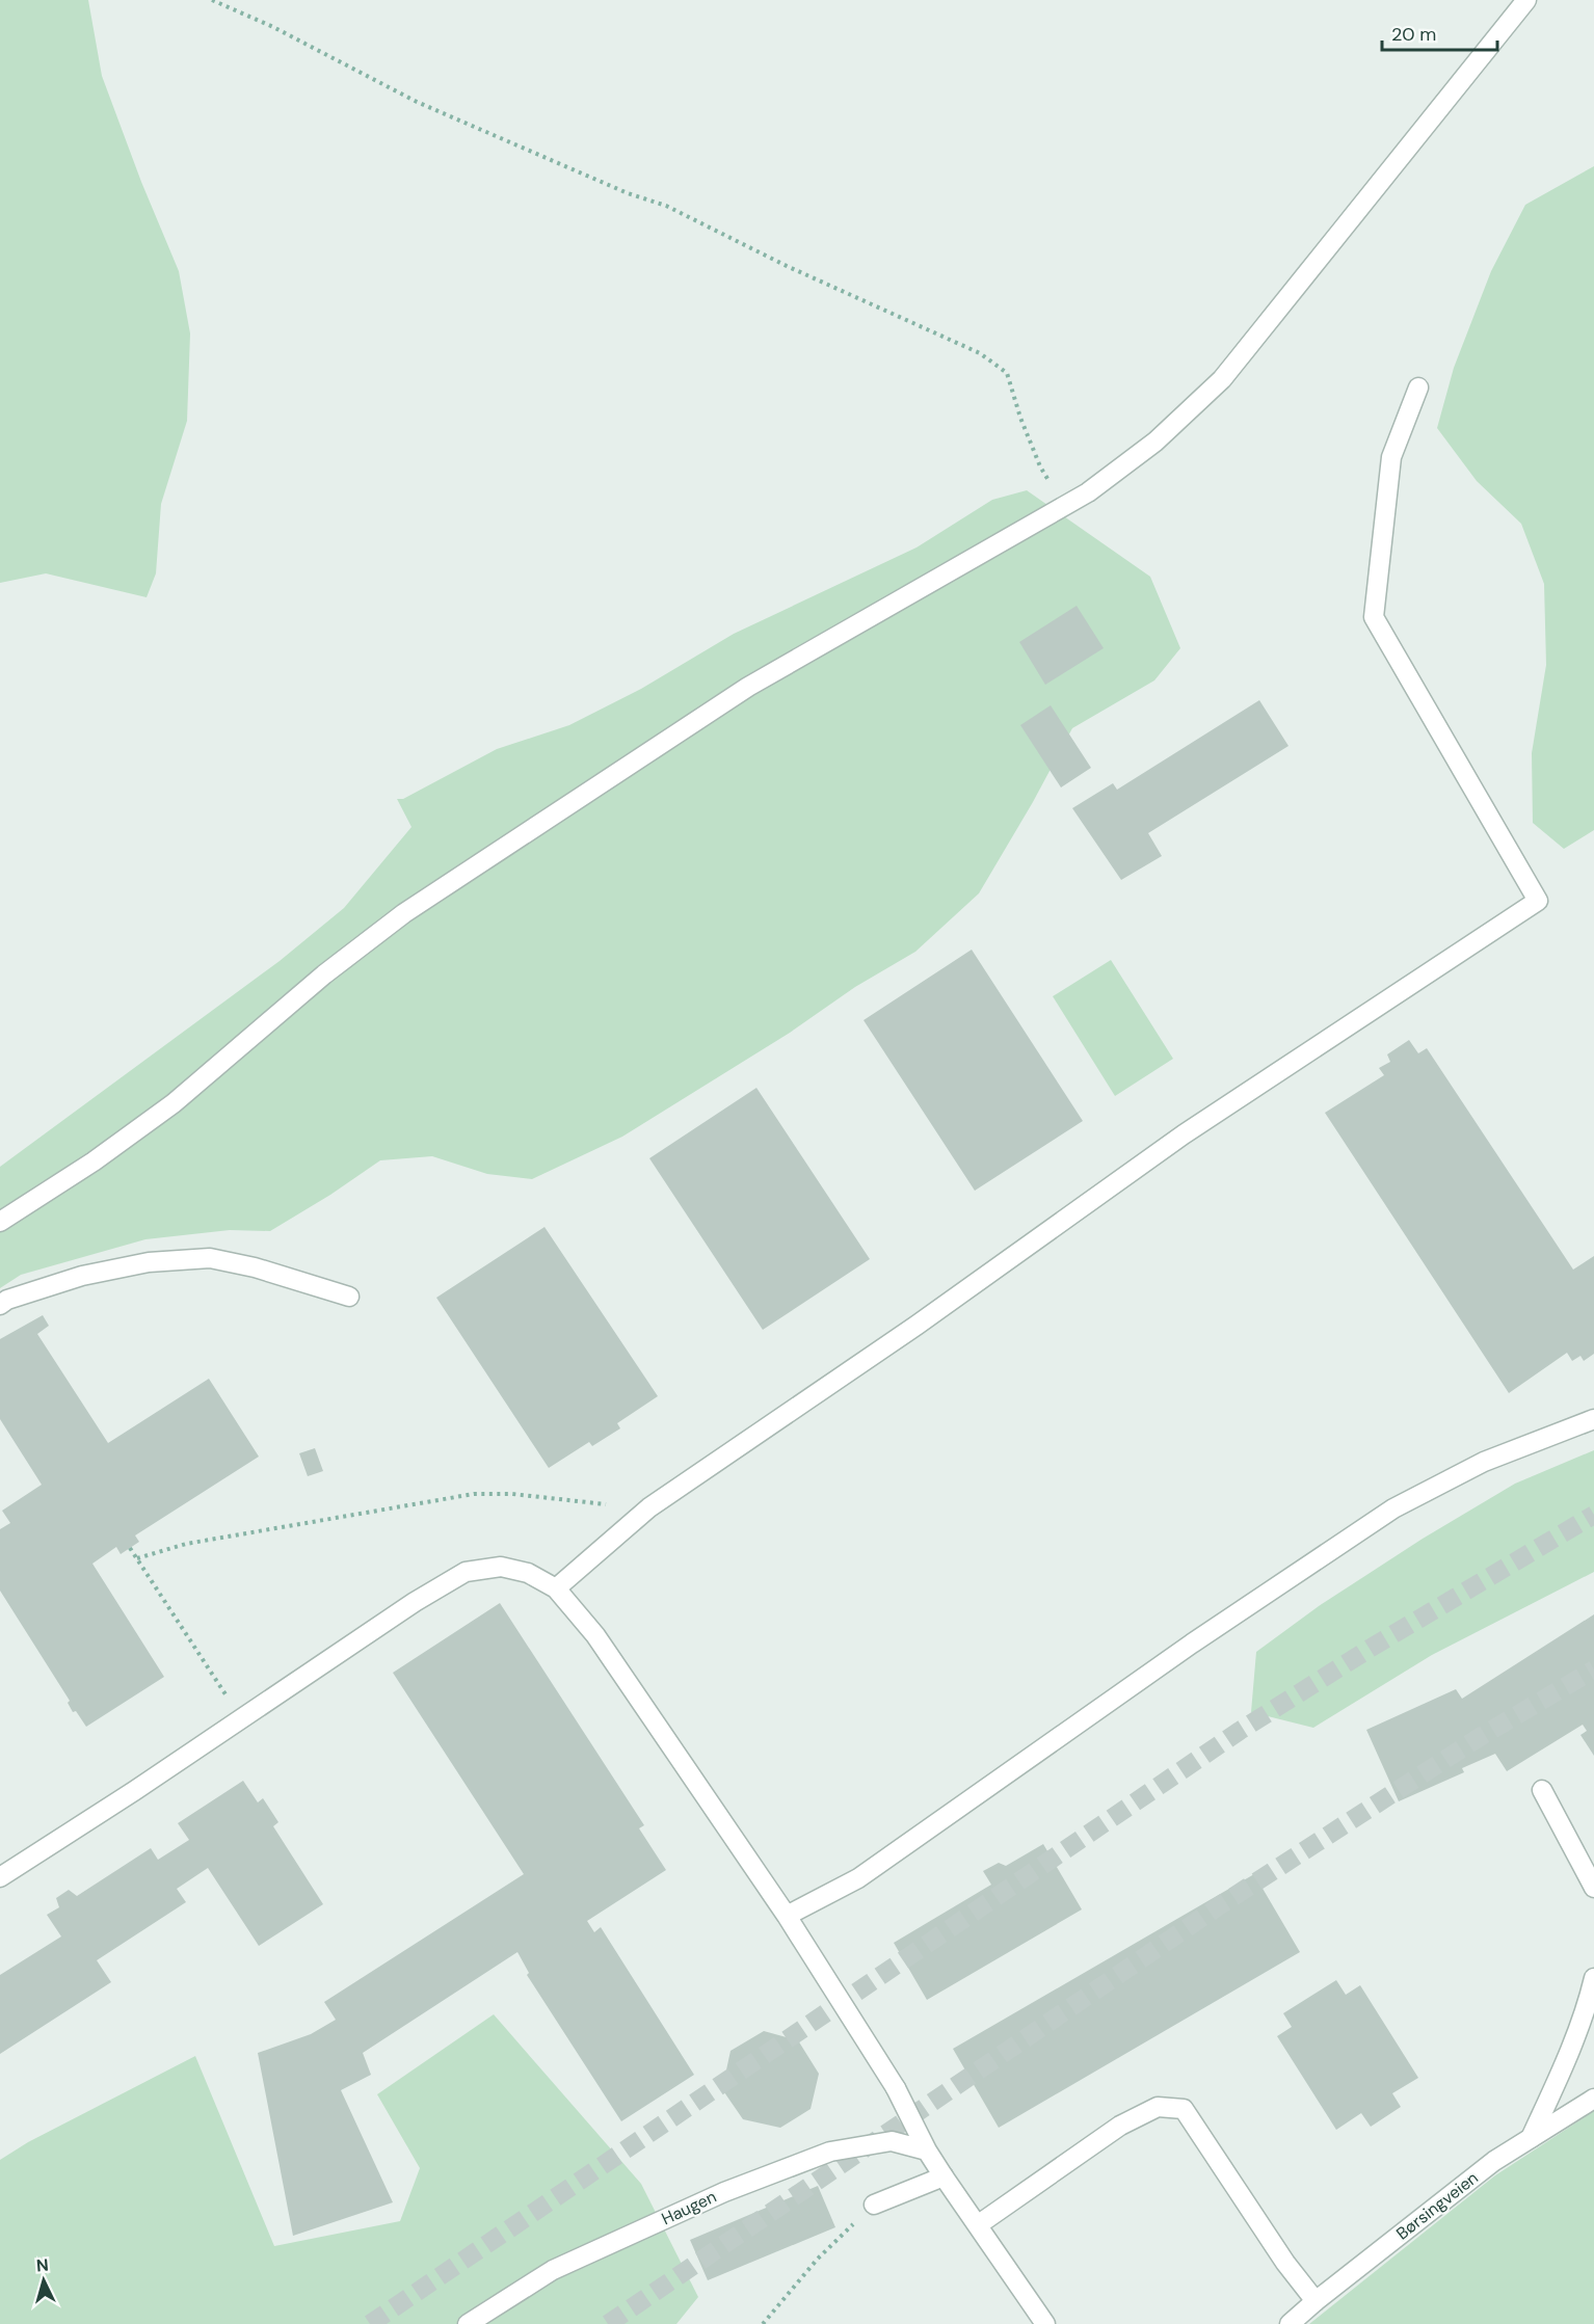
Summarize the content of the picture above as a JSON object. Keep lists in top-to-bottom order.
{
  "streets": {
    "street": ["Børsingveien", "Haugen"]
  },
  "scale_bar": "20 m",
  "north": "top"
}
